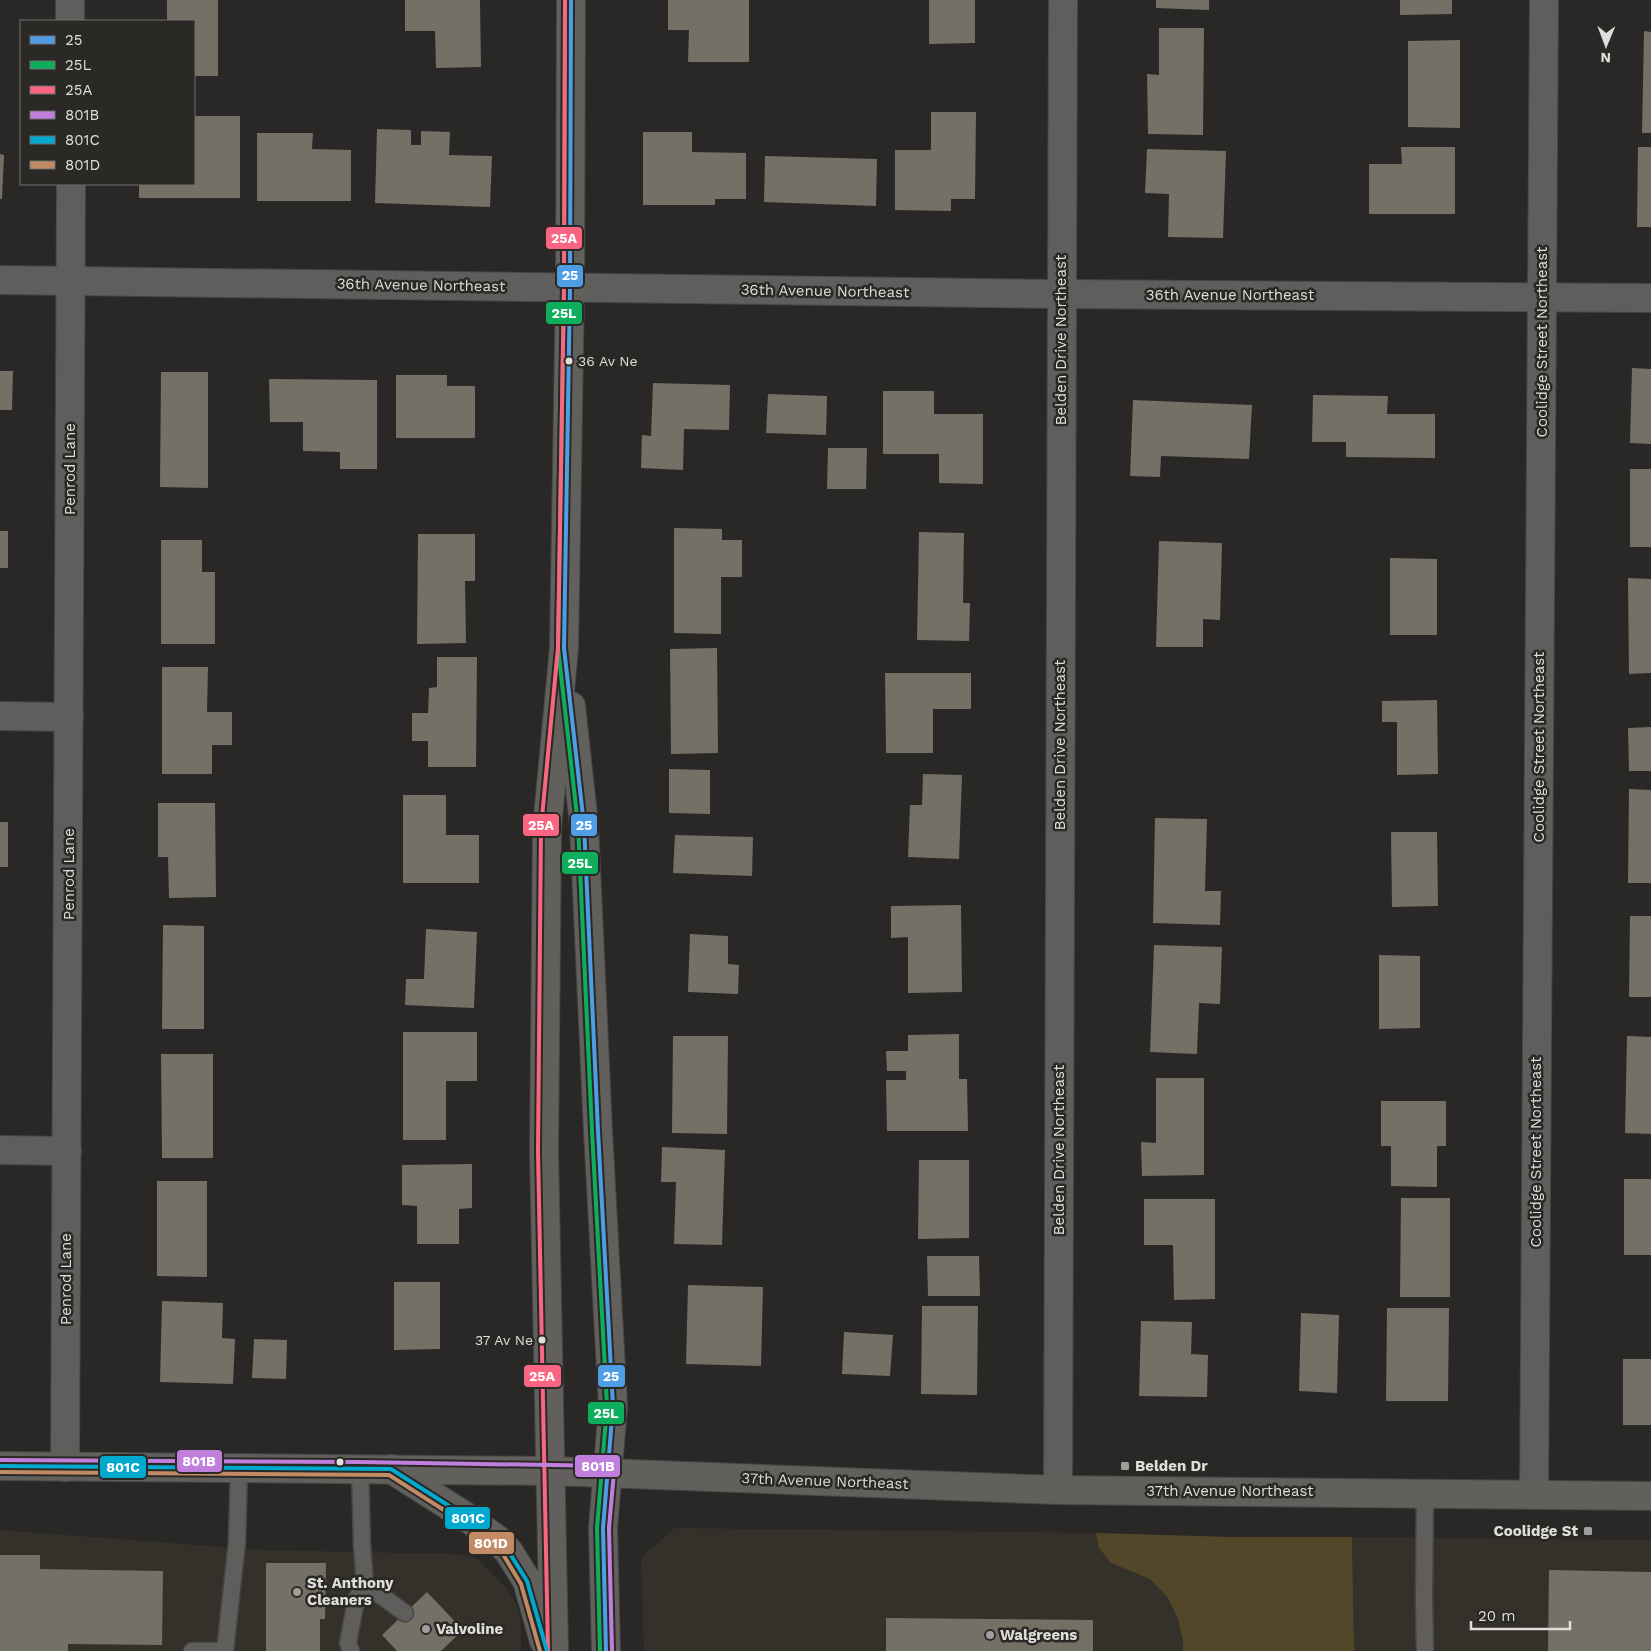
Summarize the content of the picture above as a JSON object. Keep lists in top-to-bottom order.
{
  "streets": {
    "main road": ["37th Avenue Northeast"],
    "street": [
      "36th Avenue Northeast",
      "Belden Drive Northeast",
      "Coolidge Street Northeast",
      "Penrod Lane"
    ]
  },
  "crossings": [
    ["36th Avenue Northeast", "Belden Drive Northeast"],
    ["36th Avenue Northeast", "Coolidge Street Northeast"],
    ["36th Avenue Northeast", "Penrod Lane"],
    ["Belden Drive Northeast", "37th Avenue Northeast"],
    ["Coolidge Street Northeast", "37th Avenue Northeast"],
    ["Penrod Lane", "37th Avenue Northeast"]
  ],
  "places": {
    "other": [
      "36 Av Ne",
      "37 Av Ne",
      "St. Anthony Cleaners",
      "Valvoline",
      "Walgreens"
    ],
    "transit": ["Belden Dr", "Coolidge St"]
  },
  "lines": [
    "transit line 25",
    "transit line 25L",
    "transit line 25A",
    "transit line 801B",
    "transit line 801C",
    "transit line 801D"
  ],
  "legend": [
    "25",
    "25L",
    "25A",
    "801B",
    "801C",
    "801D"
  ],
  "scale_bar": "20 m",
  "north": "bottom"
}
